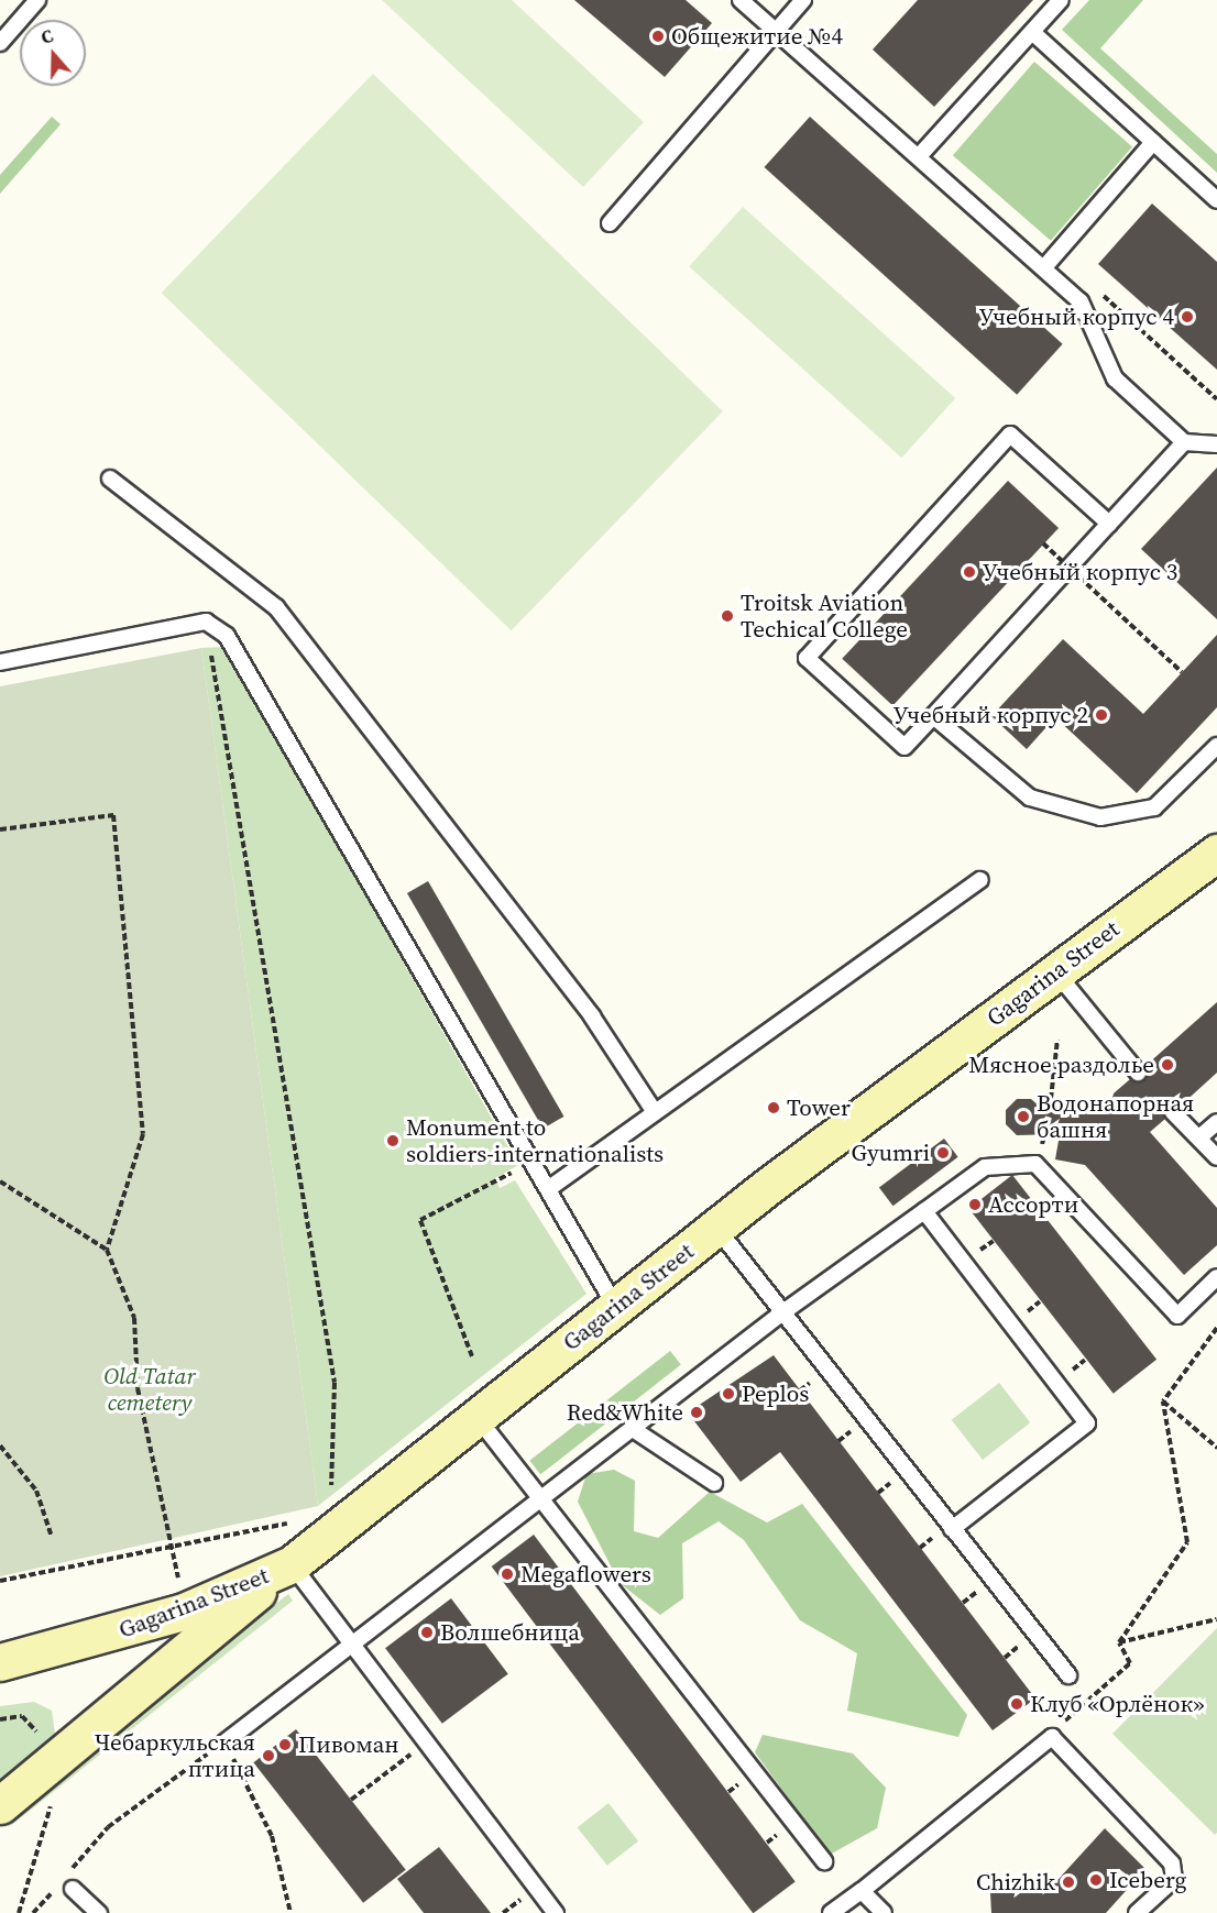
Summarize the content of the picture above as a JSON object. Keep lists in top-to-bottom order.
{
  "streets": {
    "main road": ["Gagarina Street"]
  },
  "parks": ["Old Tatar cemetery"],
  "places": [
    "Общежитие №4",
    "Учебный корпус 4",
    "Учебный корпус 3",
    "Troitsk Aviation Techical College",
    "Учебный корпус 2",
    "Мясное раздолье",
    "Tower",
    "Водонапорная башня",
    "Monument to soldiers-internationalists",
    "Gyumri",
    "Ассорти",
    "Peplos",
    "Red&White",
    "Megaflowers",
    "Волшебница",
    "Клуб «Орлёнок»",
    "Пивоман",
    "Чебаркульская птица",
    "Iceberg",
    "Chizhik"
  ],
  "north": "top"
}
